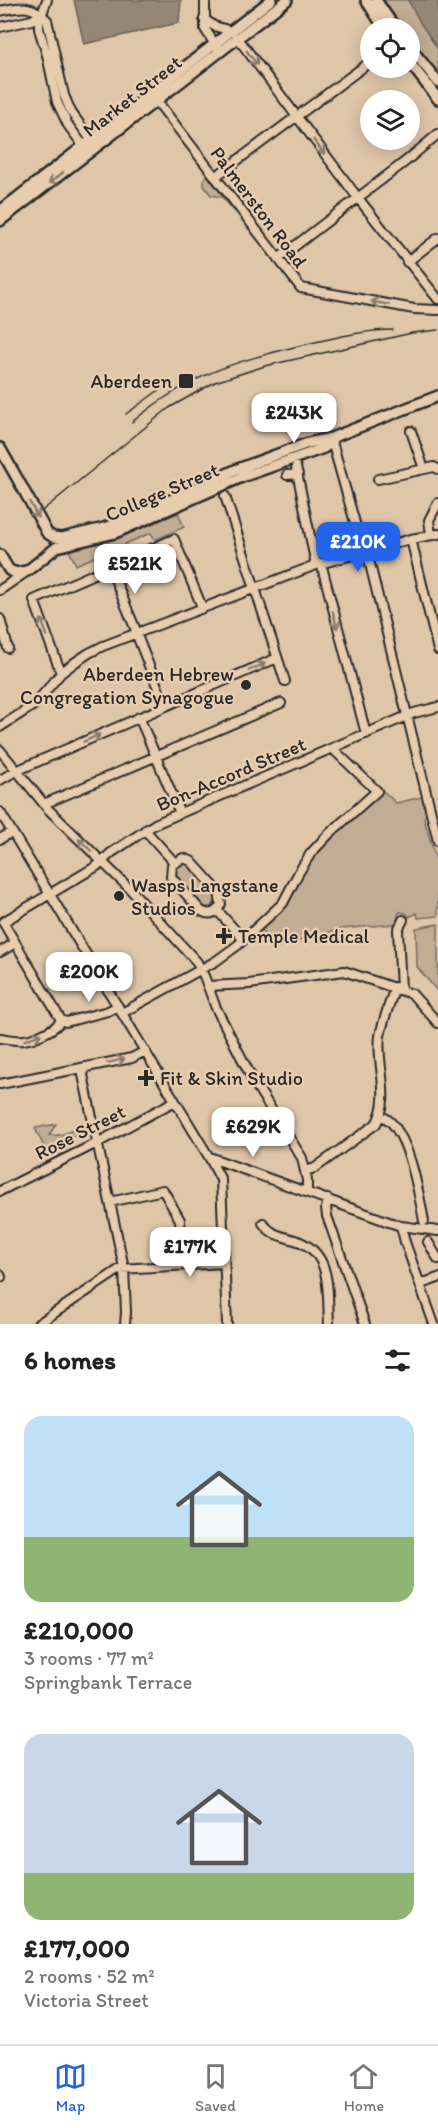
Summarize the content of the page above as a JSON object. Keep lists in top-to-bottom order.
{
  "streets": {
    "main road": ["Market Street", "College Street"],
    "street": ["Palmerston Road", "Bon-Accord Street", "Rose Street"]
  },
  "crossings": [
    ["Market Street", "Palmerston Road"]
  ],
  "one_way": ["Palmerston Road"],
  "places": {
    "transit": ["Aberdeen"],
    "other": ["Aberdeen Hebrew Congregation Synagogue", "Wasps Langstane Studios"],
    "health": ["Temple Medical", "Fit & Skin Studio"]
  },
  "page": {
    "price": [
      "£243K",
      "£210K",
      "£521K",
      "£200K",
      "£629K",
      "£177K"
    ],
    "heading": "6 homes",
    "list": [
      {
        "name": "£210,000",
        "note": "3 rooms · 77 m² · Springbank Terrace"
      },
      {
        "name": "£177,000",
        "note": "2 rooms · 52 m² · Victoria Street"
      }
    ],
    "tabs": ["Map", "Saved", "Home"]
  }
}
